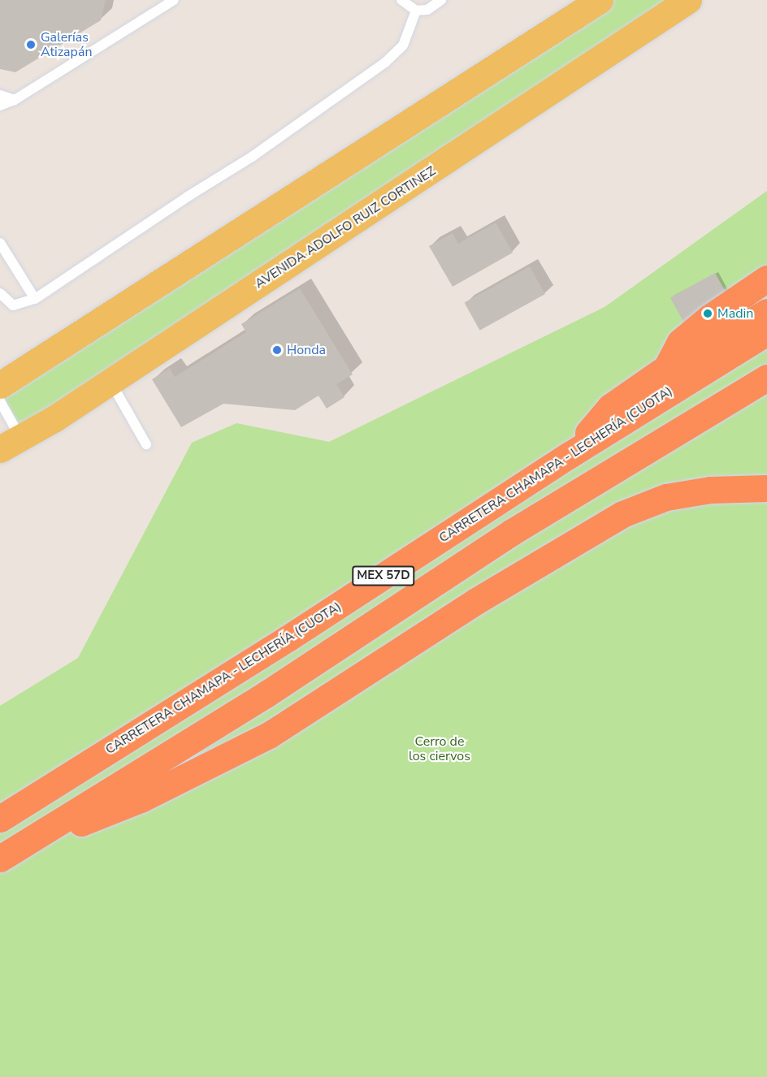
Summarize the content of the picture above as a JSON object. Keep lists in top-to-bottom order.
{
  "streets": {
    "highway": ["CARRETERA CHAMAPA - LECHERÍA (CUOTA)", "MEX 57D"],
    "main road": ["AVENIDA ADOLFO RUIZ CORTINEZ"]
  },
  "parks": ["Cerro de los ciervos"],
  "places": ["Galerías Atizapán", "Madin", "Honda"]
}
